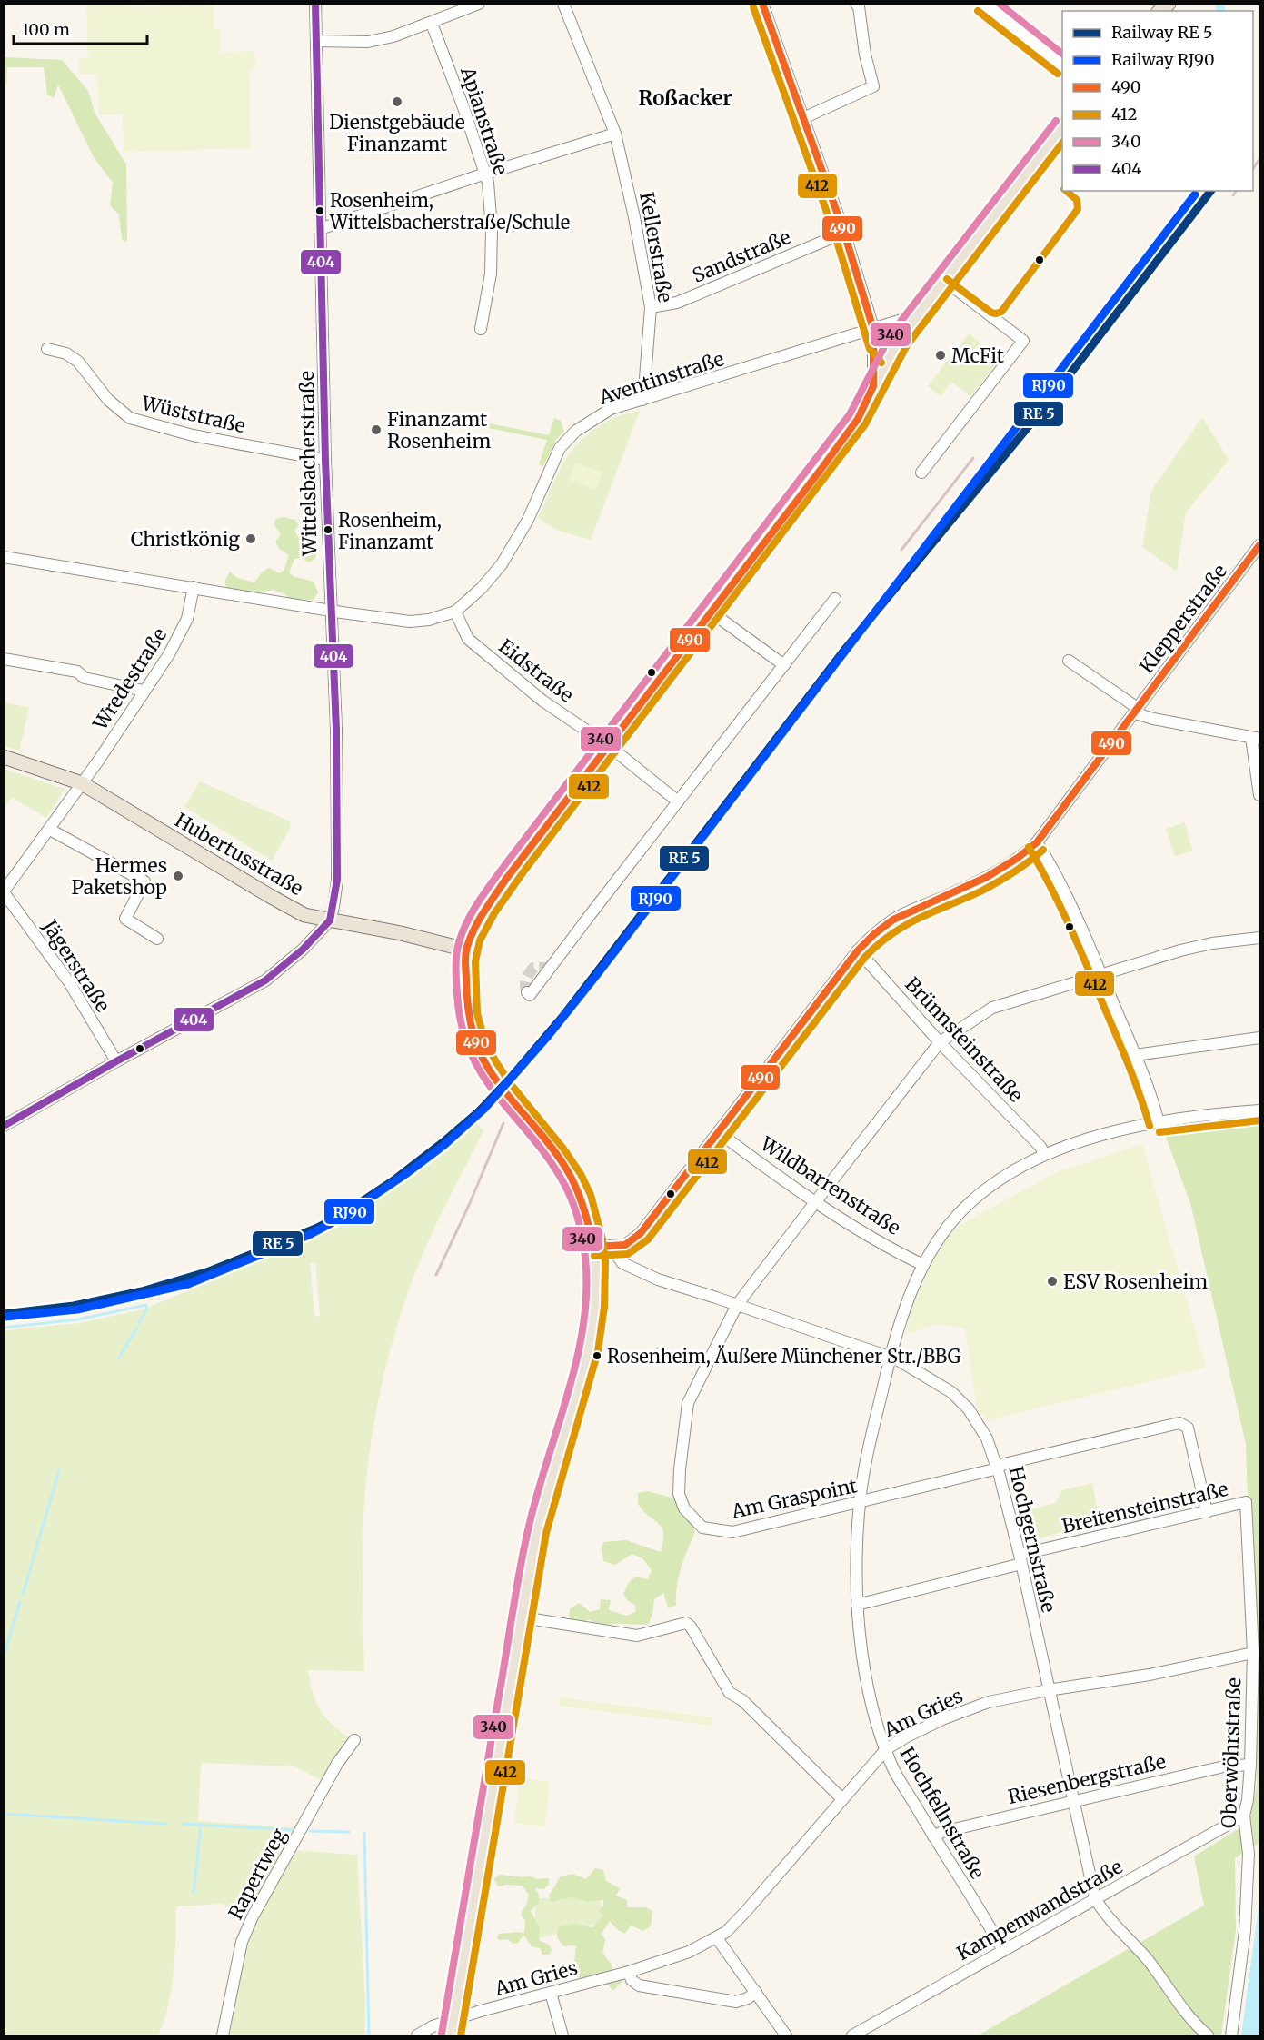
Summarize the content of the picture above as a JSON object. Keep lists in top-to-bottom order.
{
  "streets": {
    "main road": ["Hubertusstraße"],
    "street": [
      "Apianstraße",
      "Kellerstraße",
      "Sandstraße",
      "Aventinstraße",
      "Wüststraße",
      "Wittelsbacherstraße",
      "Klepperstraße",
      "Eidstraße",
      "Wredestraße",
      "Jägerstraße",
      "Brünnsteinstraße",
      "Wildbarrenstraße",
      "Am Graspoint",
      "Breitensteinstraße",
      "Hochgernstraße",
      "Am Gries",
      "Oberwöhrstraße",
      "Riesenbergstraße",
      "Hochfellnstraße",
      "Rapertweg",
      "Kampenwandstraße"
    ]
  },
  "crossings": [
    ["Kellerstraße", "Sandstraße"],
    ["Kellerstraße", "Aventinstraße"],
    ["Aventinstraße", "Wittelsbacherstraße"],
    ["Aventinstraße", "Eidstraße"],
    ["Aventinstraße", "Wredestraße"],
    ["Wüststraße", "Wittelsbacherstraße"],
    ["Wittelsbacherstraße", "Hubertusstraße"],
    ["Klepperstraße", "Brünnsteinstraße"],
    ["Klepperstraße", "Wildbarrenstraße"],
    ["Klepperstraße", "Hochgernstraße"],
    ["Wredestraße", "Hubertusstraße"],
    ["Wredestraße", "Jägerstraße"],
    ["Brünnsteinstraße", "Am Graspoint"],
    ["Brünnsteinstraße", "Hochfellnstraße"],
    ["Wildbarrenstraße", "Am Graspoint"],
    ["Wildbarrenstraße", "Hochfellnstraße"],
    ["Am Graspoint", "Breitensteinstraße"],
    ["Am Graspoint", "Hochgernstraße"],
    ["Am Graspoint", "Hochfellnstraße"],
    ["Breitensteinstraße", "Hochgernstraße"],
    ["Breitensteinstraße", "Oberwöhrstraße"],
    ["Breitensteinstraße", "Hochfellnstraße"],
    ["Hochgernstraße", "Am Gries"],
    ["Hochgernstraße", "Riesenbergstraße"],
    ["Hochgernstraße", "Hochfellnstraße"],
    ["Hochgernstraße", "Kampenwandstraße"],
    ["Am Gries", "Oberwöhrstraße"],
    ["Am Gries", "Hochfellnstraße"],
    ["Oberwöhrstraße", "Riesenbergstraße"],
    ["Oberwöhrstraße", "Kampenwandstraße"],
    ["Riesenbergstraße", "Hochfellnstraße"],
    ["Hochfellnstraße", "Kampenwandstraße"]
  ],
  "districts": ["Roßacker"],
  "places": [
    "Dienstgebäude Finanzamt",
    "Rosenheim, Wittelsbacherstraße/Schule",
    "McFit",
    "Finanzamt Rosenheim",
    "Rosenheim, Finanzamt",
    "Christkönig",
    "Hermes Paketshop",
    "ESV Rosenheim",
    "Rosenheim, Äußere Münchener Str./BBG"
  ],
  "lines": [
    "transit line 490",
    "transit line 340",
    "transit line 404",
    "transit line 412",
    "rail line RJ90"
  ],
  "legend": [
    "Railway RE 5",
    "Railway RJ90",
    "490",
    "412",
    "340",
    "404"
  ],
  "scale_bar": "100 m"
}
